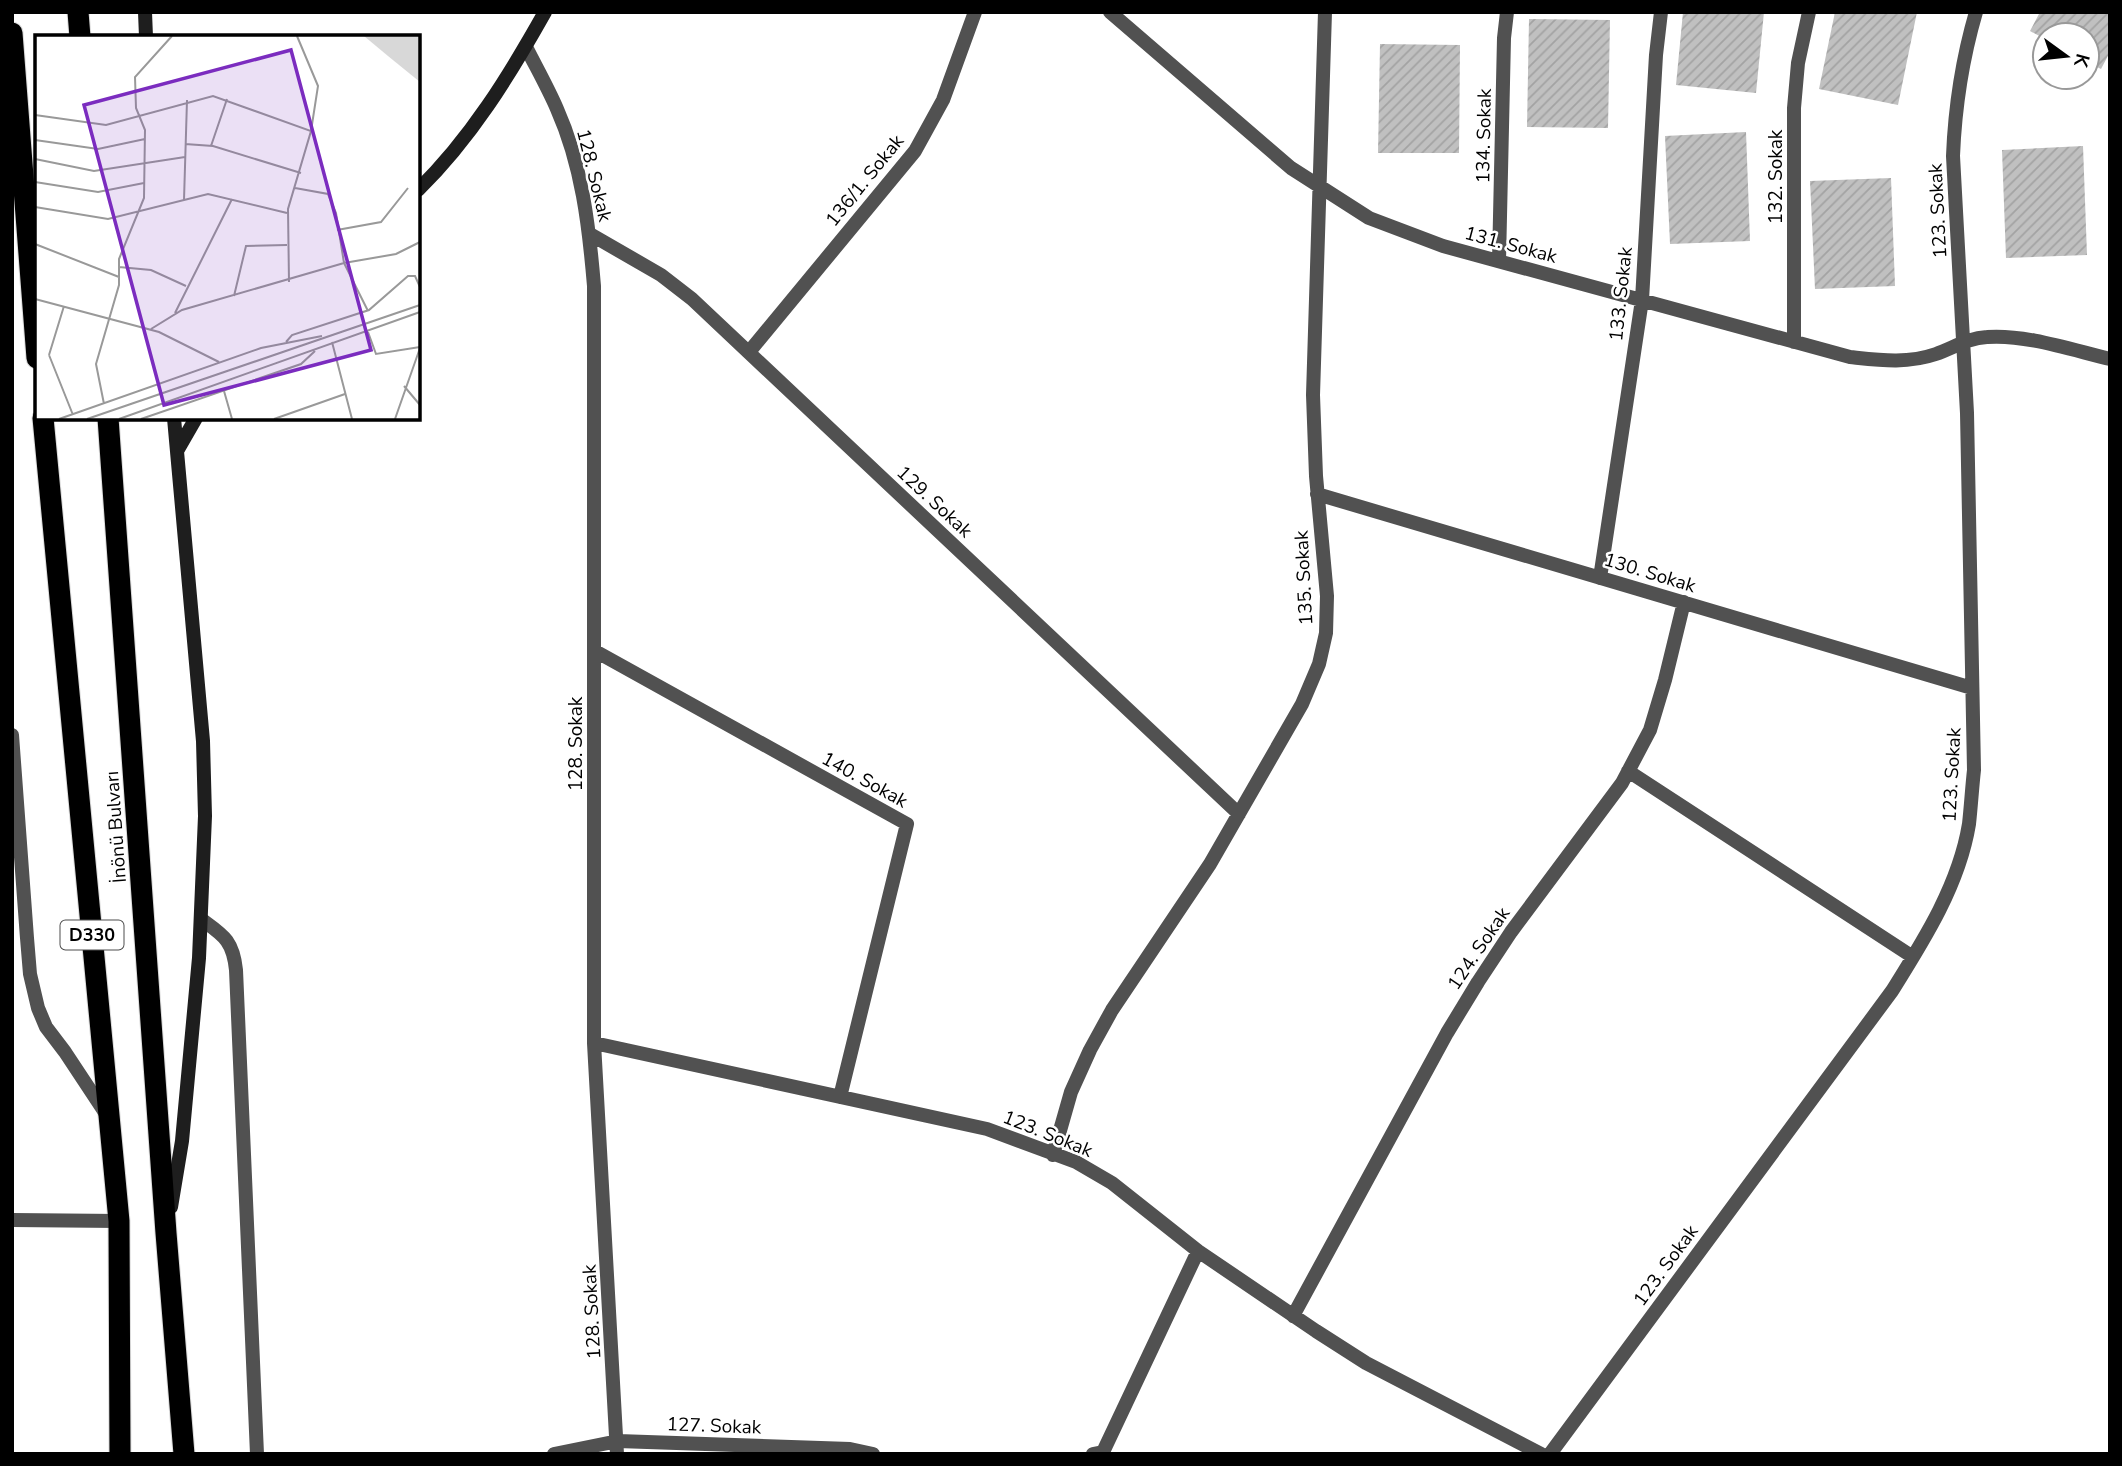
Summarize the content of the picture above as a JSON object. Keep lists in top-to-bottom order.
{
  "streets": {
    "highway": ["İnönü Bulvarı", "D330"],
    "street": [
      "134. Sokak",
      "128. Sokak",
      "132. Sokak",
      "136/1. Sokak",
      "123. Sokak",
      "131. Sokak",
      "133. Sokak",
      "129. Sokak",
      "130. Sokak",
      "135. Sokak",
      "140. Sokak",
      "124. Sokak",
      "127. Sokak"
    ]
  },
  "crossings": [
    ["134. Sokak", "131. Sokak"],
    ["128. Sokak", "123. Sokak"],
    ["128. Sokak", "129. Sokak"],
    ["128. Sokak", "140. Sokak"],
    ["128. Sokak", "127. Sokak"],
    ["132. Sokak", "131. Sokak"],
    ["136/1. Sokak", "129. Sokak"],
    ["123. Sokak", "131. Sokak"],
    ["123. Sokak", "130. Sokak"],
    ["123. Sokak", "135. Sokak"],
    ["123. Sokak", "140. Sokak"],
    ["123. Sokak", "124. Sokak"],
    ["131. Sokak", "133. Sokak"],
    ["131. Sokak", "135. Sokak"],
    ["133. Sokak", "130. Sokak"],
    ["129. Sokak", "135. Sokak"],
    ["130. Sokak", "135. Sokak"],
    ["130. Sokak", "124. Sokak"]
  ],
  "north": "right"
}
